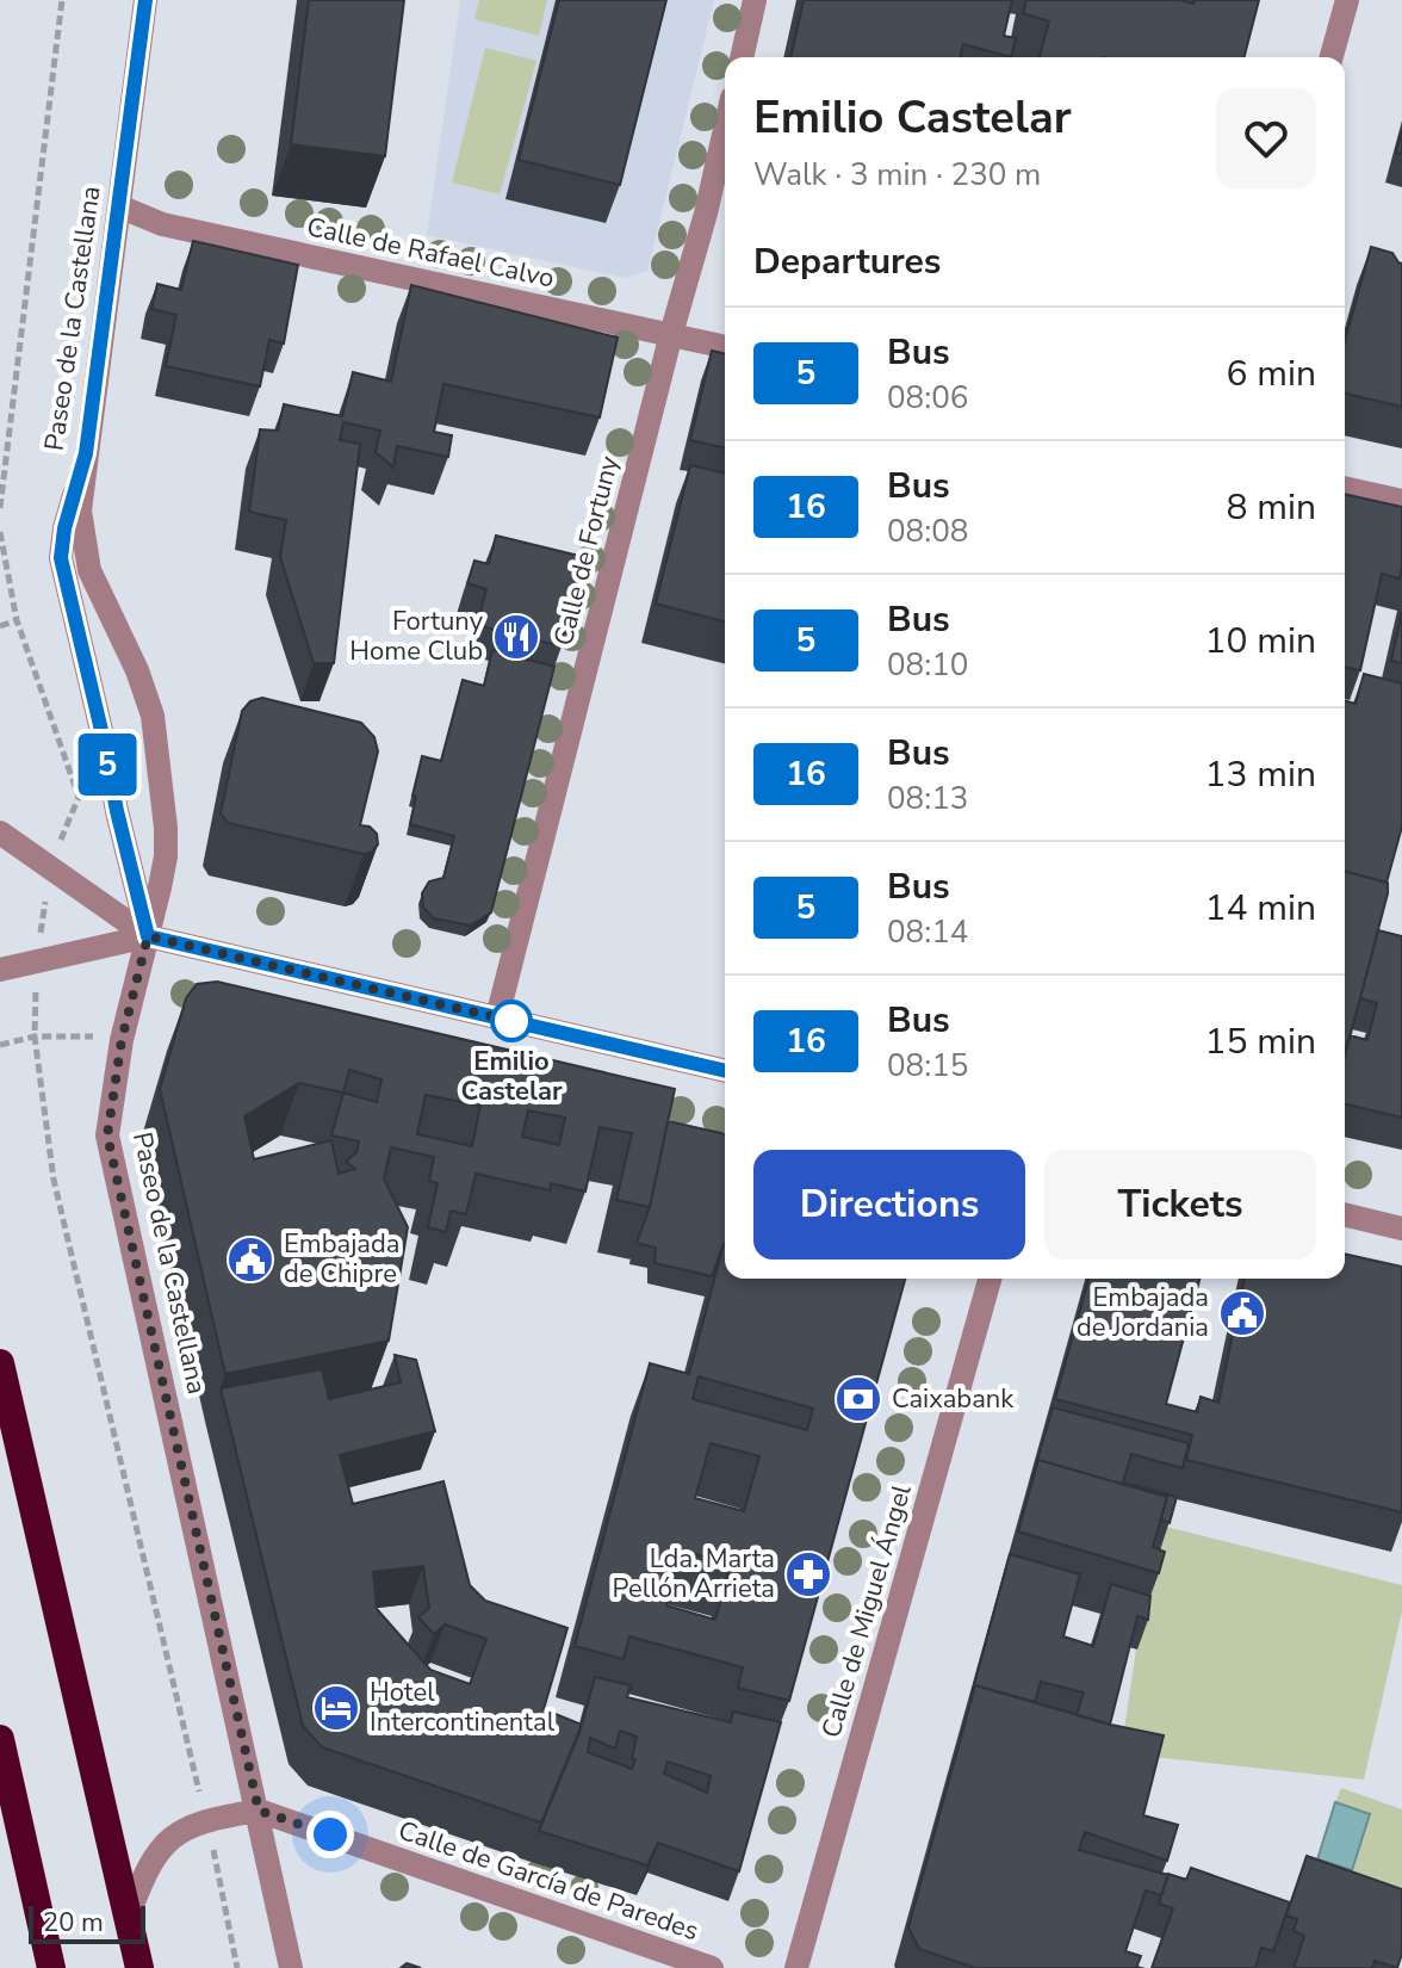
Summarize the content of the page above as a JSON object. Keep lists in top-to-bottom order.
{
  "streets": {
    "street": [
      "Calle de Rafael Calvo",
      "Paseo de la Castellana",
      "Calle de Fortuny",
      "Calle de Miguel Ángel",
      "Calle de García de Paredes"
    ]
  },
  "crossings": [
    ["Calle de Rafael Calvo", "Paseo de la Castellana"],
    ["Calle de Rafael Calvo", "Calle de Fortuny"],
    ["Paseo de la Castellana", "Calle de García de Paredes"]
  ],
  "places": {
    "restaurant": ["Fortuny Home Club"],
    "other": ["Emilio Castelar"],
    "public building": ["Embajada de Chipre", "Embajada de Jordania"],
    "bank": ["Caixabank"],
    "pharmacy": ["Lda. Marta Pellón Arrieta"],
    "hotel": ["Hotel Intercontinental"]
  },
  "lines": ["bus line 5"],
  "scale_bar": "20 m",
  "page": {
    "on_map": "5",
    "heading": [
      ["Emilio Castelar", "Walk · 3 min · 230 m"],
      "Departures"
    ],
    "list": [
      {
        "mark": "5",
        "name": "Bus",
        "note": "08:06",
        "value": "6 min"
      },
      {
        "mark": "16",
        "name": "Bus",
        "note": "08:08",
        "value": "8 min"
      },
      {
        "mark": "5",
        "name": "Bus",
        "note": "08:10",
        "value": "10 min"
      },
      {
        "mark": "16",
        "name": "Bus",
        "note": "08:13",
        "value": "13 min"
      },
      {
        "mark": "5",
        "name": "Bus",
        "note": "08:14",
        "value": "14 min"
      },
      {
        "mark": "16",
        "name": "Bus",
        "note": "08:15",
        "value": "15 min"
      }
    ],
    "buttons": ["Directions", "Tickets"],
    "scale": "20 m"
  }
}
